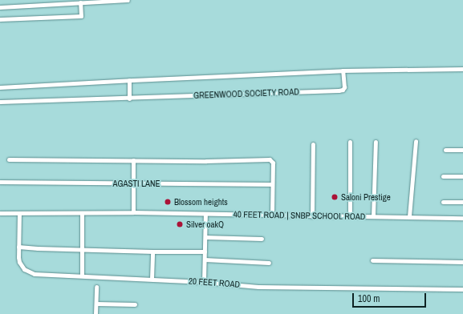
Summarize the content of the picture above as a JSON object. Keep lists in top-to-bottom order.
{
  "streets": {
    "street": [
      "GREENWOOD SOCIETY ROAD",
      "AGASTI LANE",
      "40 FEET ROAD | SNBP SCHOOL ROAD",
      "20 FEET ROAD"
    ]
  },
  "crossings": [
    ["40 FEET ROAD | SNBP SCHOOL ROAD", "20 FEET ROAD"]
  ],
  "places": ["Saloni Prestige", "Blossom heights", "Silver oakQ"],
  "scale_bar": "100 m"
}
